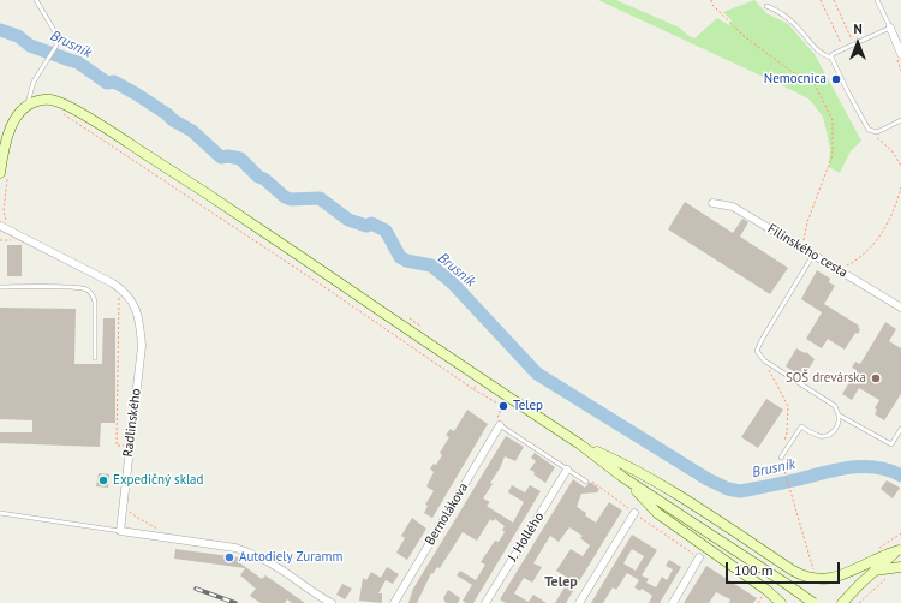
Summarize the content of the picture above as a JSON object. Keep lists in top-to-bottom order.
{
  "streets": {
    "street": [
      "Filinského cesta",
      "Radlinského",
      "Bernolákova",
      "J. Hollého"
    ]
  },
  "districts": ["Telep"],
  "water": ["Brusník"],
  "places": [
    "Nemocnica",
    "SOŠ drevárska",
    "Telep",
    "Expedičný sklad",
    "Autodiely Zuramm"
  ],
  "scale_bar": "100 m",
  "north": "top"
}
